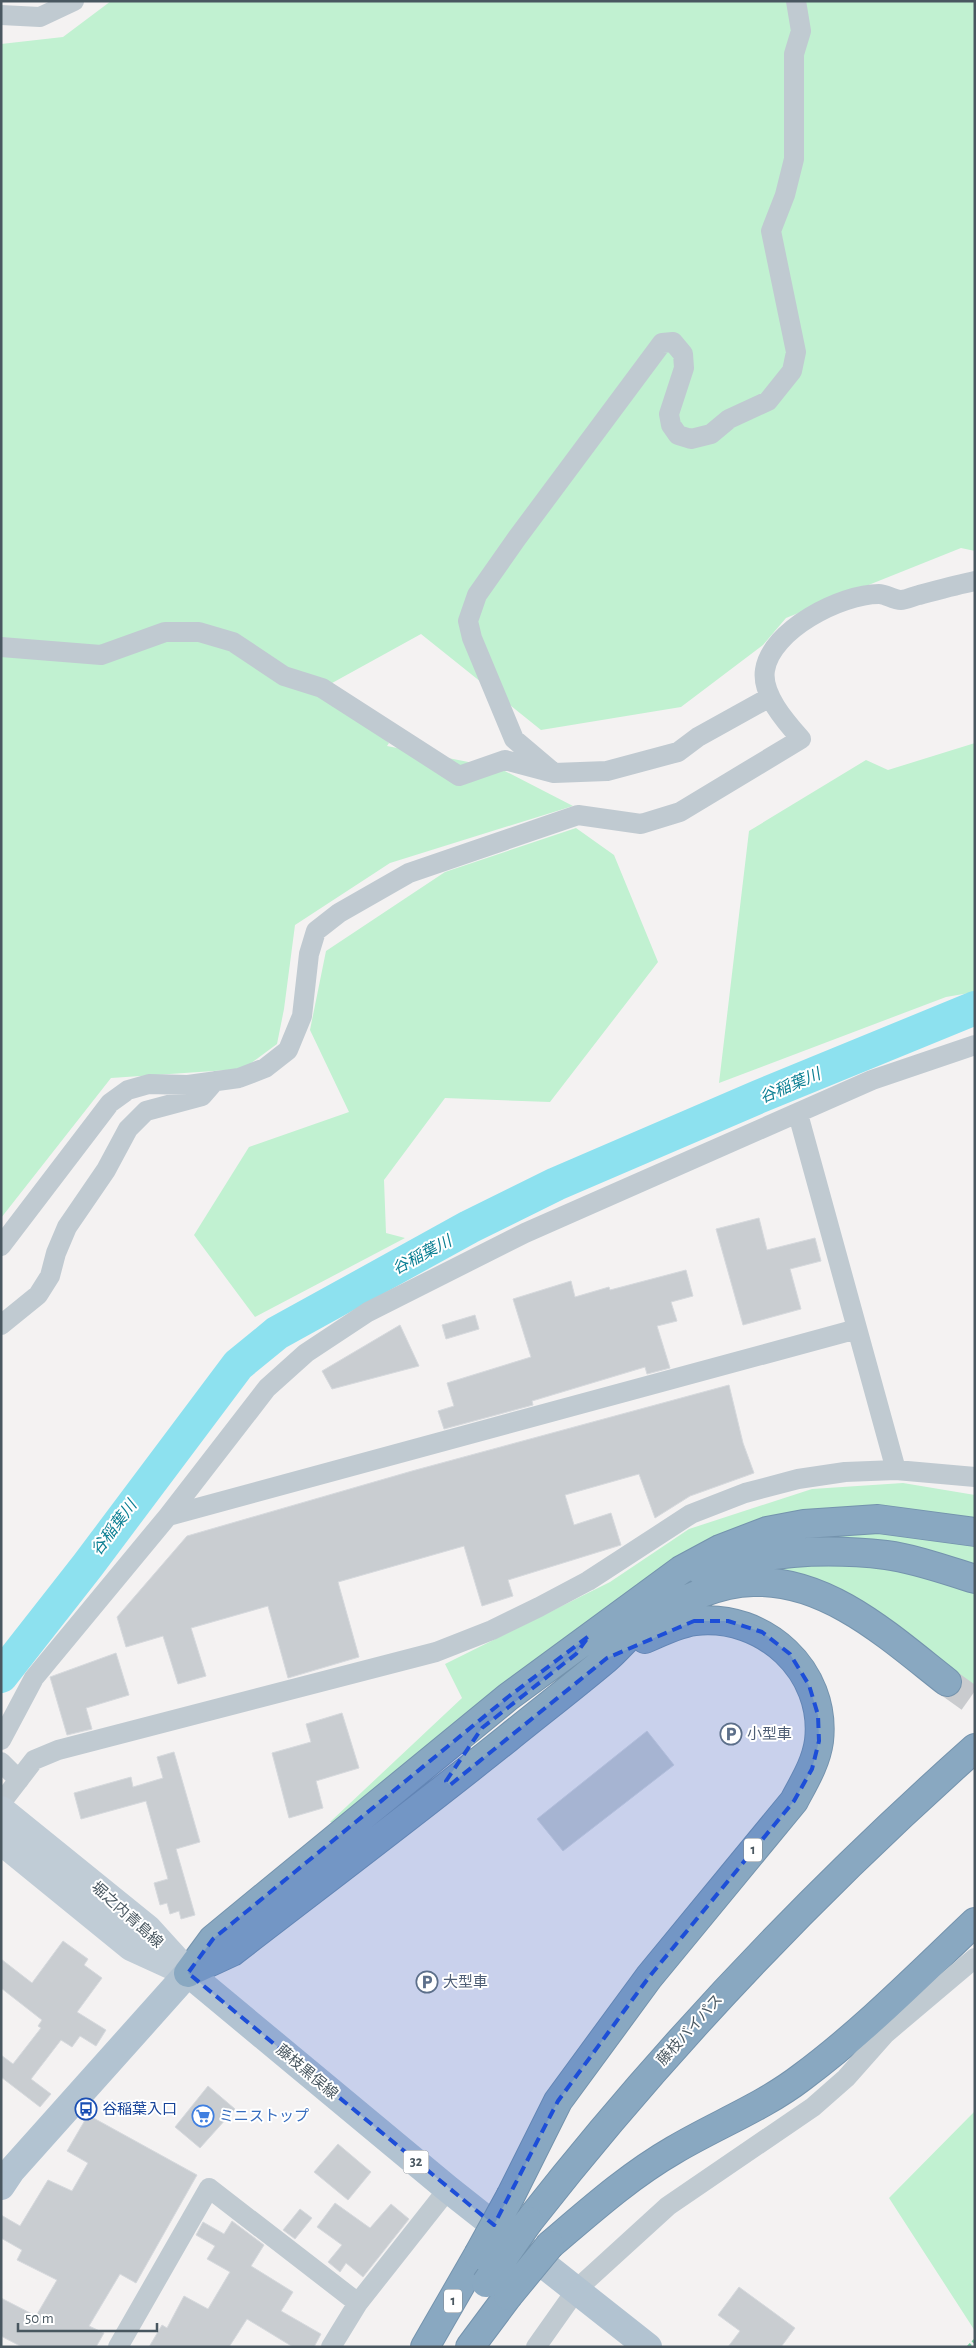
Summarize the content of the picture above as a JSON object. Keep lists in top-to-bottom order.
{
  "streets": {
    "highway": ["1", "藤枝バイパス"],
    "main road": ["堀之内青島線", "藤枝黒俣線", "32"]
  },
  "crossings": [
    ["1", "堀之内青島線"],
    ["1", "藤枝バイパス"],
    ["1", "藤枝黒俣線"],
    ["堀之内青島線", "藤枝黒俣線"]
  ],
  "water": ["谷稲葉川"],
  "places": {
    "parking": ["小型車", "大型車"],
    "bus stop": ["谷稲葉入口"],
    "supermarket": ["ミニストップ"]
  },
  "scale_bar": "50 m"
}
